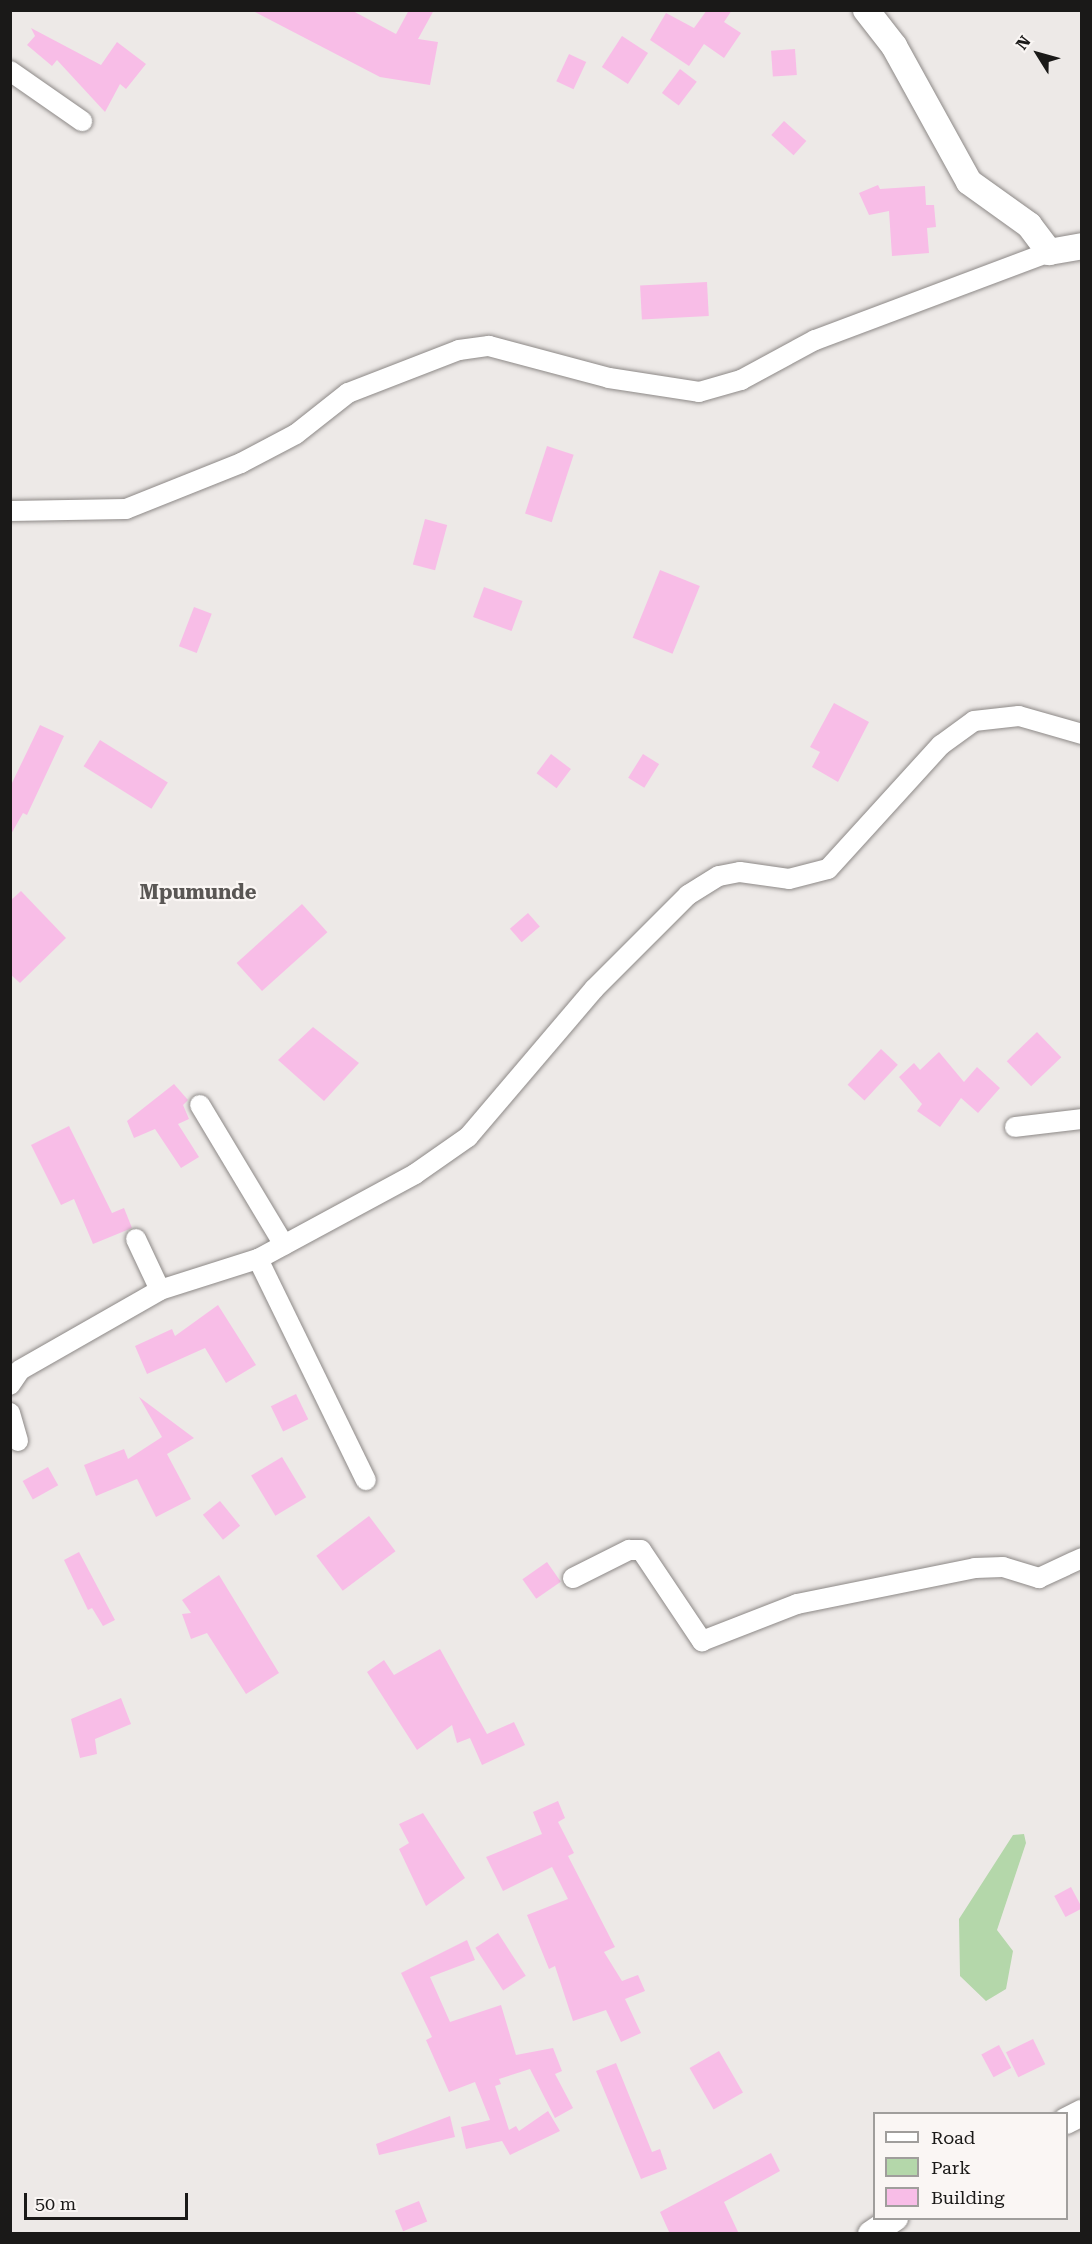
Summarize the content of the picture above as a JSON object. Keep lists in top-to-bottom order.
{
  "districts": ["Mpumunde"],
  "legend": ["Road", "Park", "Building"],
  "scale_bar": "50 m",
  "north": "top left"
}
